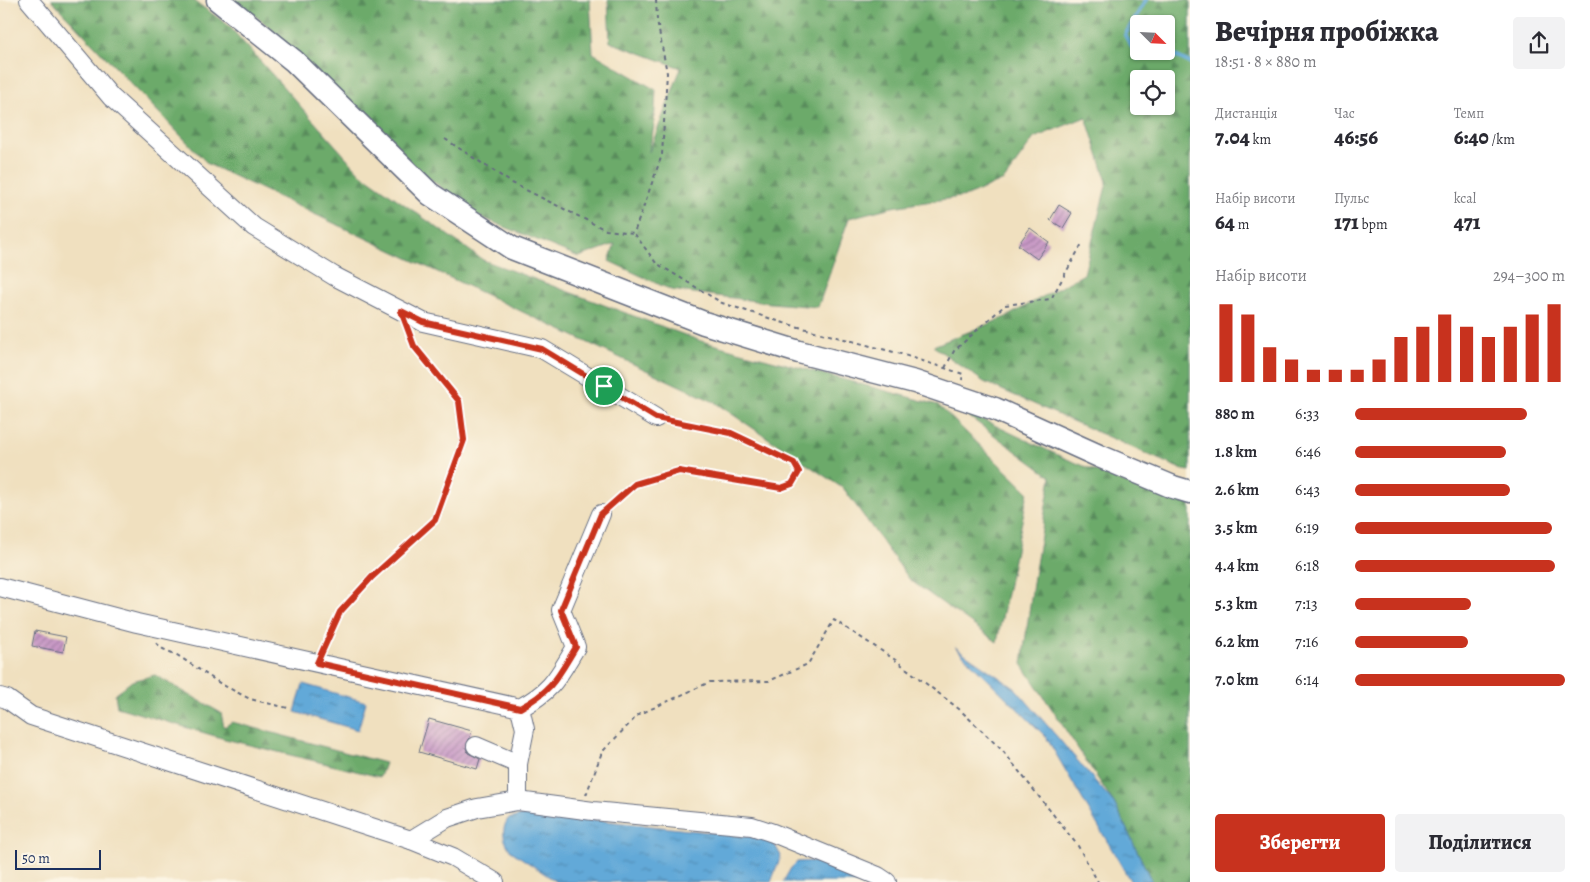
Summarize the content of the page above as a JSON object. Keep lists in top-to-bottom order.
{
  "scale_bar": "50 m",
  "north": "bottom right",
  "page": {
    "heading": ["Вечірня пробіжка", "18:51 · 8 × 880 m"],
    "stats": [
      ["Дистанція", "7.04 km"],
      ["Час", "46:56"],
      ["Темп", "6:40 /km"],
      ["Набір висоти", "64 m"],
      ["Пульс", "171 bpm"],
      ["kcal", "471"]
    ],
    "chart": ["Набір висоти", "294–300 m"],
    "list": [
      {
        "name": "880 m",
        "note": "6:33"
      },
      {
        "name": "1.8 km",
        "note": "6:46"
      },
      {
        "name": "2.6 km",
        "note": "6:43"
      },
      {
        "name": "3.5 km",
        "note": "6:19"
      },
      {
        "name": "4.4 km",
        "note": "6:18"
      },
      {
        "name": "5.3 km",
        "note": "7:13"
      },
      {
        "name": "6.2 km",
        "note": "7:16"
      },
      {
        "name": "7.0 km",
        "note": "6:14"
      }
    ],
    "buttons": ["Зберегти", "Поділитися"],
    "scale": "50 m"
  }
}
